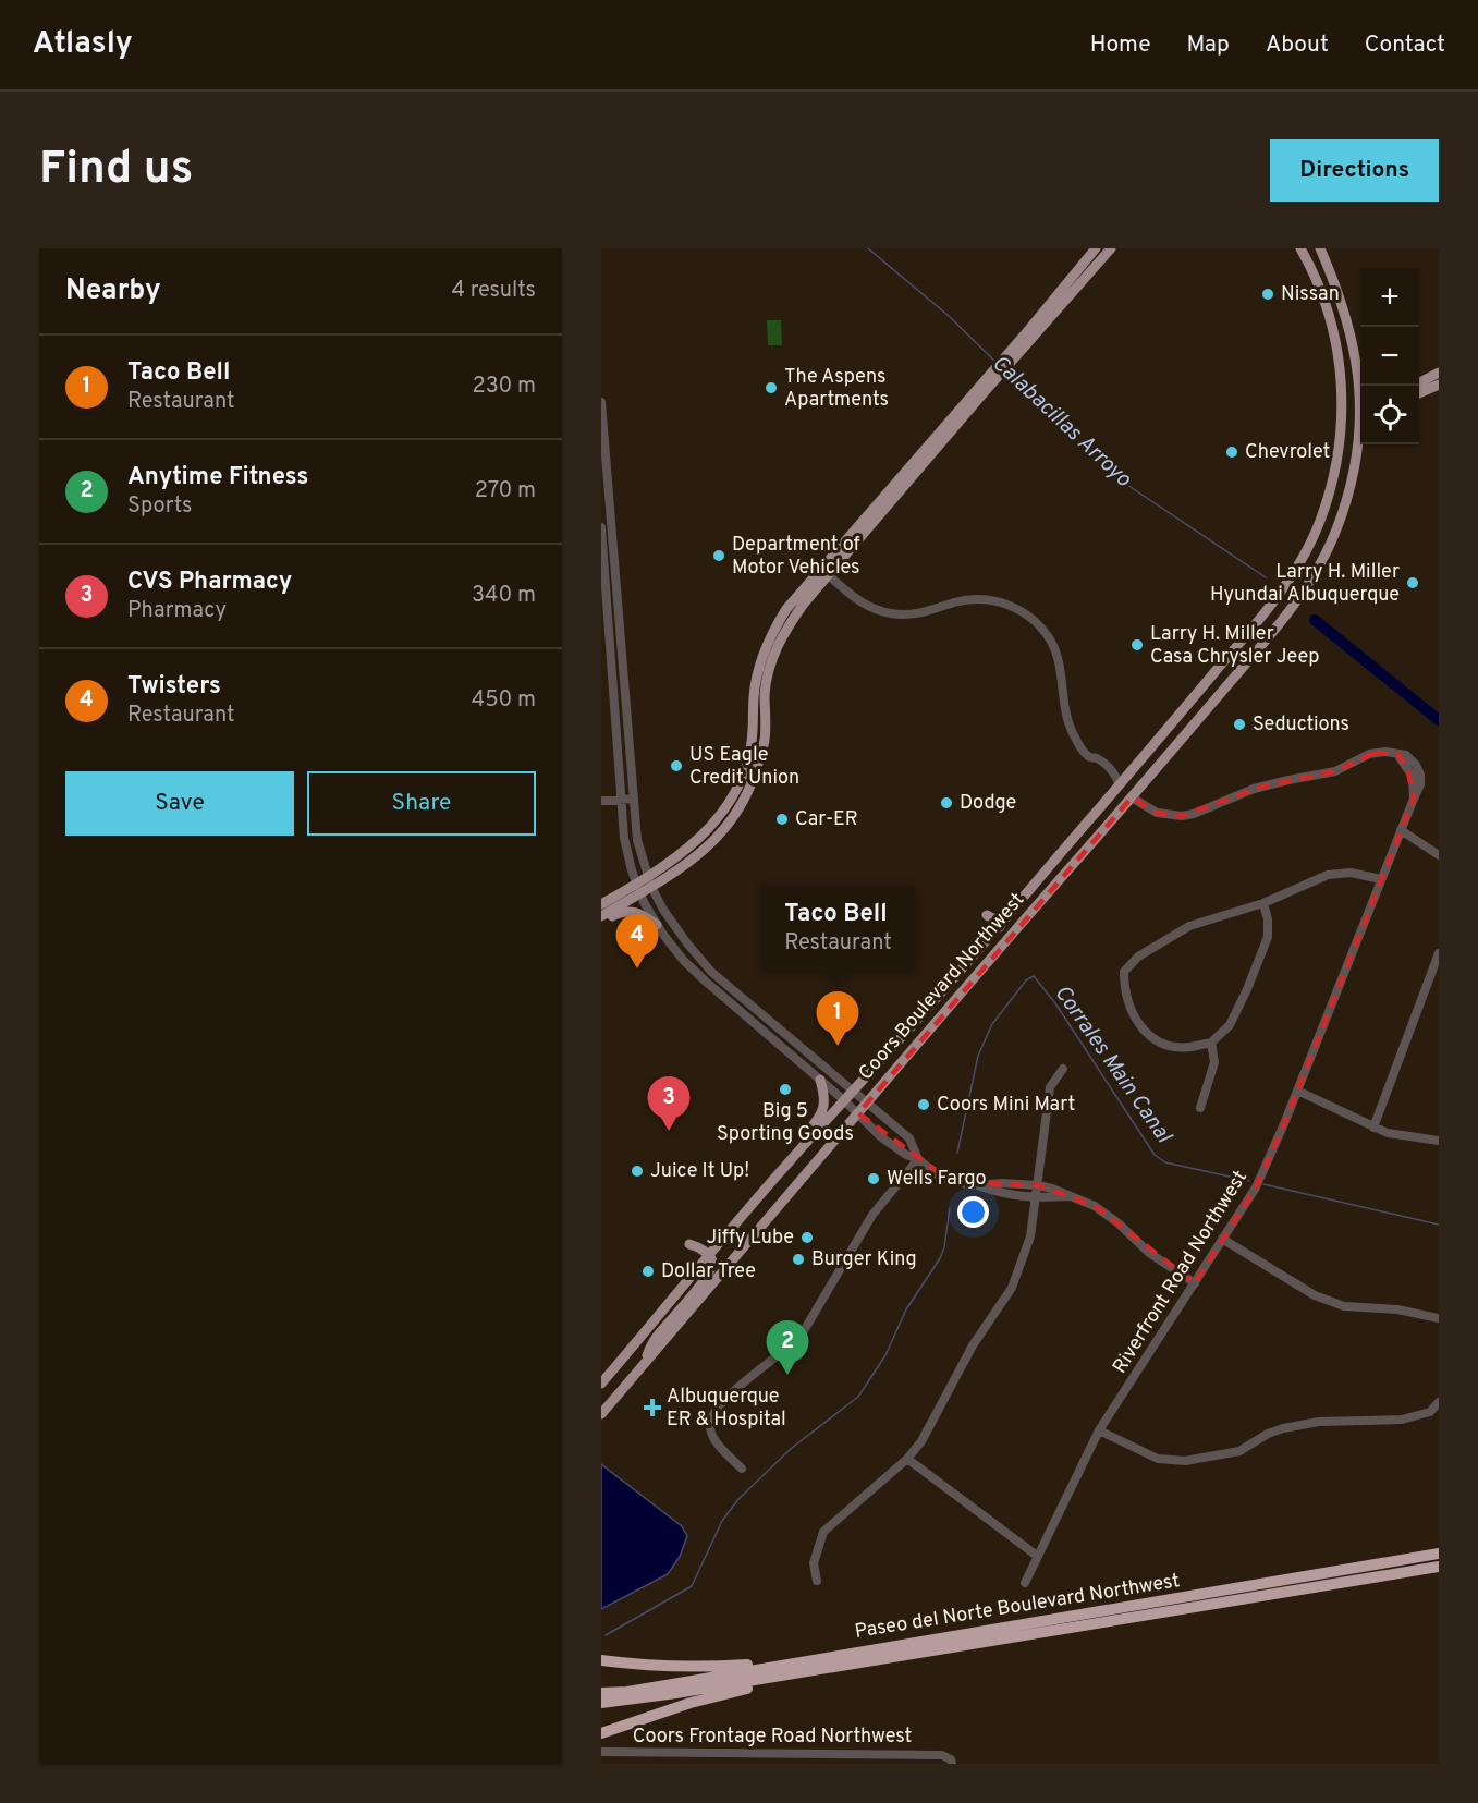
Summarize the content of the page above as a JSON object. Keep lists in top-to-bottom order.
{
  "streets": {
    "highway": ["Paseo del Norte Boulevard Northwest"],
    "main road": ["Coors Boulevard Northwest"],
    "street": ["Riverfront Road Northwest", "Coors Frontage Road Northwest"]
  },
  "water": ["Calabacillas Arroyo", "Corrales Main Canal"],
  "places": {
    "other": [
      "Nissan",
      "The Aspens Apartments",
      "Chevrolet",
      "Department of Motor Vehicles",
      "Larry H. Miller Hyundai Albuquerque",
      "Larry H. Miller Casa Chrysler Jeep",
      "Seductions",
      "US Eagle Credit Union",
      "Dodge",
      "Car-ER",
      "Big 5 Sporting Goods",
      "Coors Mini Mart",
      "Juice It Up!",
      "Wells Fargo",
      "Jiffy Lube",
      "Burger King",
      "Dollar Tree"
    ],
    "health": ["Albuquerque ER & Hospital"]
  },
  "page": {
    "header": "Atlasly",
    "nav": [
      "Home",
      "Map",
      "About",
      "Contact"
    ],
    "buttons": [
      "Directions",
      ["Save", "Share"]
    ],
    "title": "Find us",
    "heading": ["Nearby", "4 results"],
    "map_buttons": ["+", "−"],
    "list": [
      {
        "mark": "1",
        "name": "Taco Bell",
        "note": "Restaurant",
        "value": "230 m"
      },
      {
        "mark": "2",
        "name": "Anytime Fitness",
        "note": "Sports",
        "value": "270 m"
      },
      {
        "mark": "3",
        "name": "CVS Pharmacy",
        "note": "Pharmacy",
        "value": "340 m"
      },
      {
        "mark": "4",
        "name": "Twisters",
        "note": "Restaurant",
        "value": "450 m"
      }
    ],
    "popup": ["Taco Bell", "Restaurant"],
    "pins": [
      "4",
      "1",
      "3",
      "2"
    ]
  }
}
